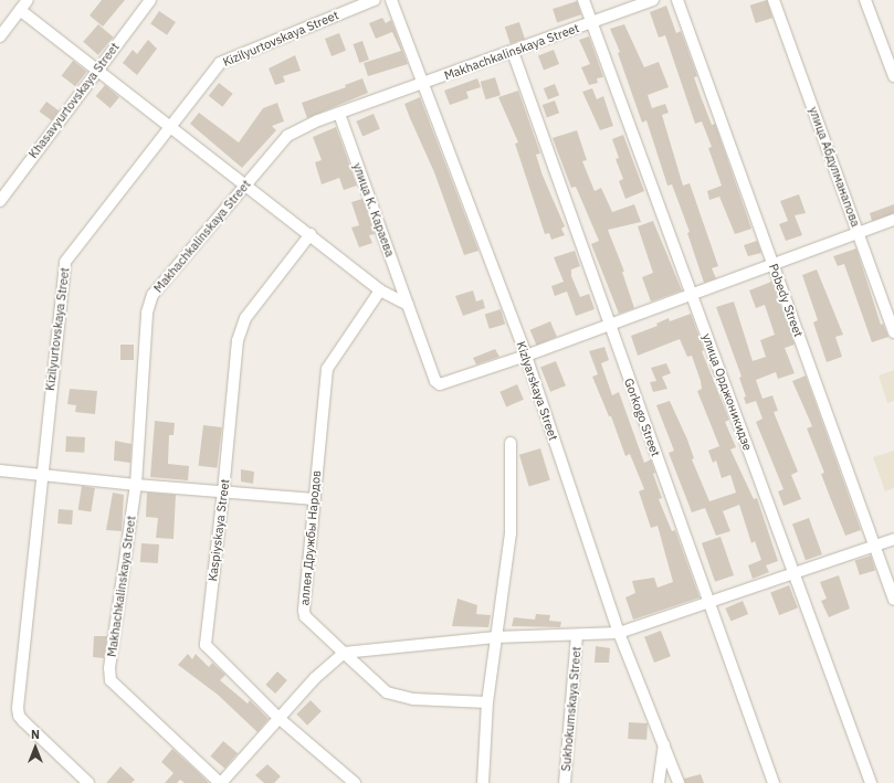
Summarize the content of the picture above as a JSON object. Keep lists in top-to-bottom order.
{
  "streets": {
    "street": [
      "Kizilyurtovskaya Street",
      "Makhachkalinskaya Street",
      "Khasavyurtovskaya Street",
      "улица Абдулманапова",
      "улица К. Караева",
      "Pobedy Street",
      "Kizlyarskaya Street",
      "улица Орджоникидзе",
      "Gorkogo Street",
      "Kaspiyskaya Street",
      "аллея Дружбы Народов",
      "Sukhokumskaya Street"
    ]
  },
  "crossings": [
    ["Makhachkalinskaya Street", "улица К. Караева"],
    ["Makhachkalinskaya Street", "Kizlyarskaya Street"],
    ["Makhachkalinskaya Street", "улица Орджоникидзе"],
    ["Makhachkalinskaya Street", "Gorkogo Street"],
    ["улица К. Караева", "Kizlyarskaya Street"]
  ],
  "north": "top"
}
